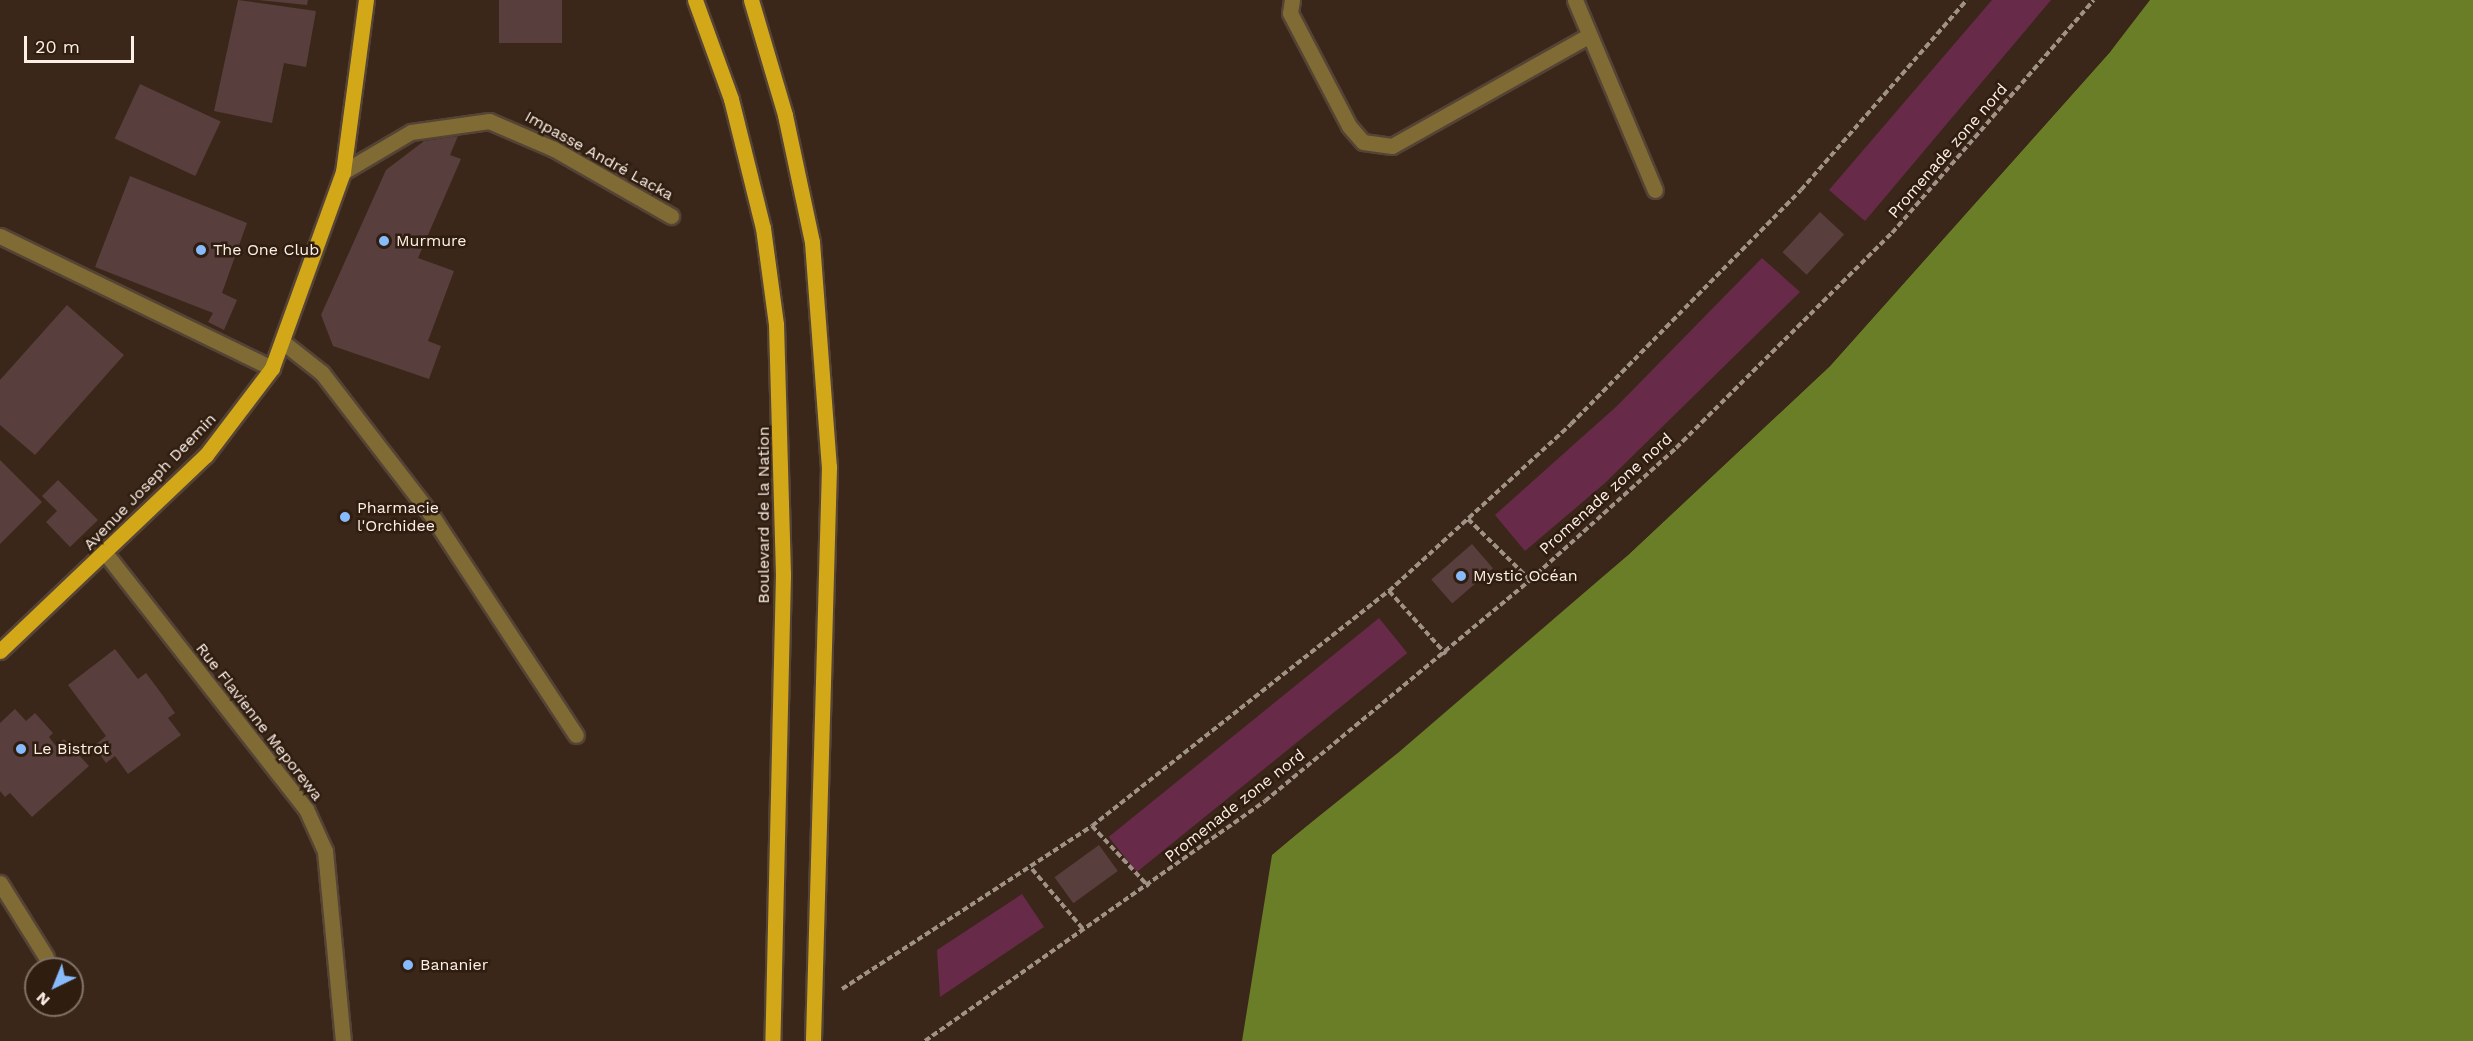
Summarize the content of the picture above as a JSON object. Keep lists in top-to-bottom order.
{
  "streets": {
    "main road": ["Avenue Joseph Deemin", "Boulevard de la Nation"],
    "street": ["Impasse André Lacka", "Rue Flavienne Meporewa"],
    "path": ["Promenade zone nord"]
  },
  "crossings": [
    ["Impasse André Lacka", "Avenue Joseph Deemin"],
    ["Avenue Joseph Deemin", "Rue Flavienne Meporewa"]
  ],
  "places": [
    "Murmure",
    "The One Club",
    "Pharmacie l'Orchidee",
    "Mystic Océan",
    "Le Bistrot",
    "Bananier"
  ],
  "scale_bar": "20 m",
  "north": "bottom left"
}
